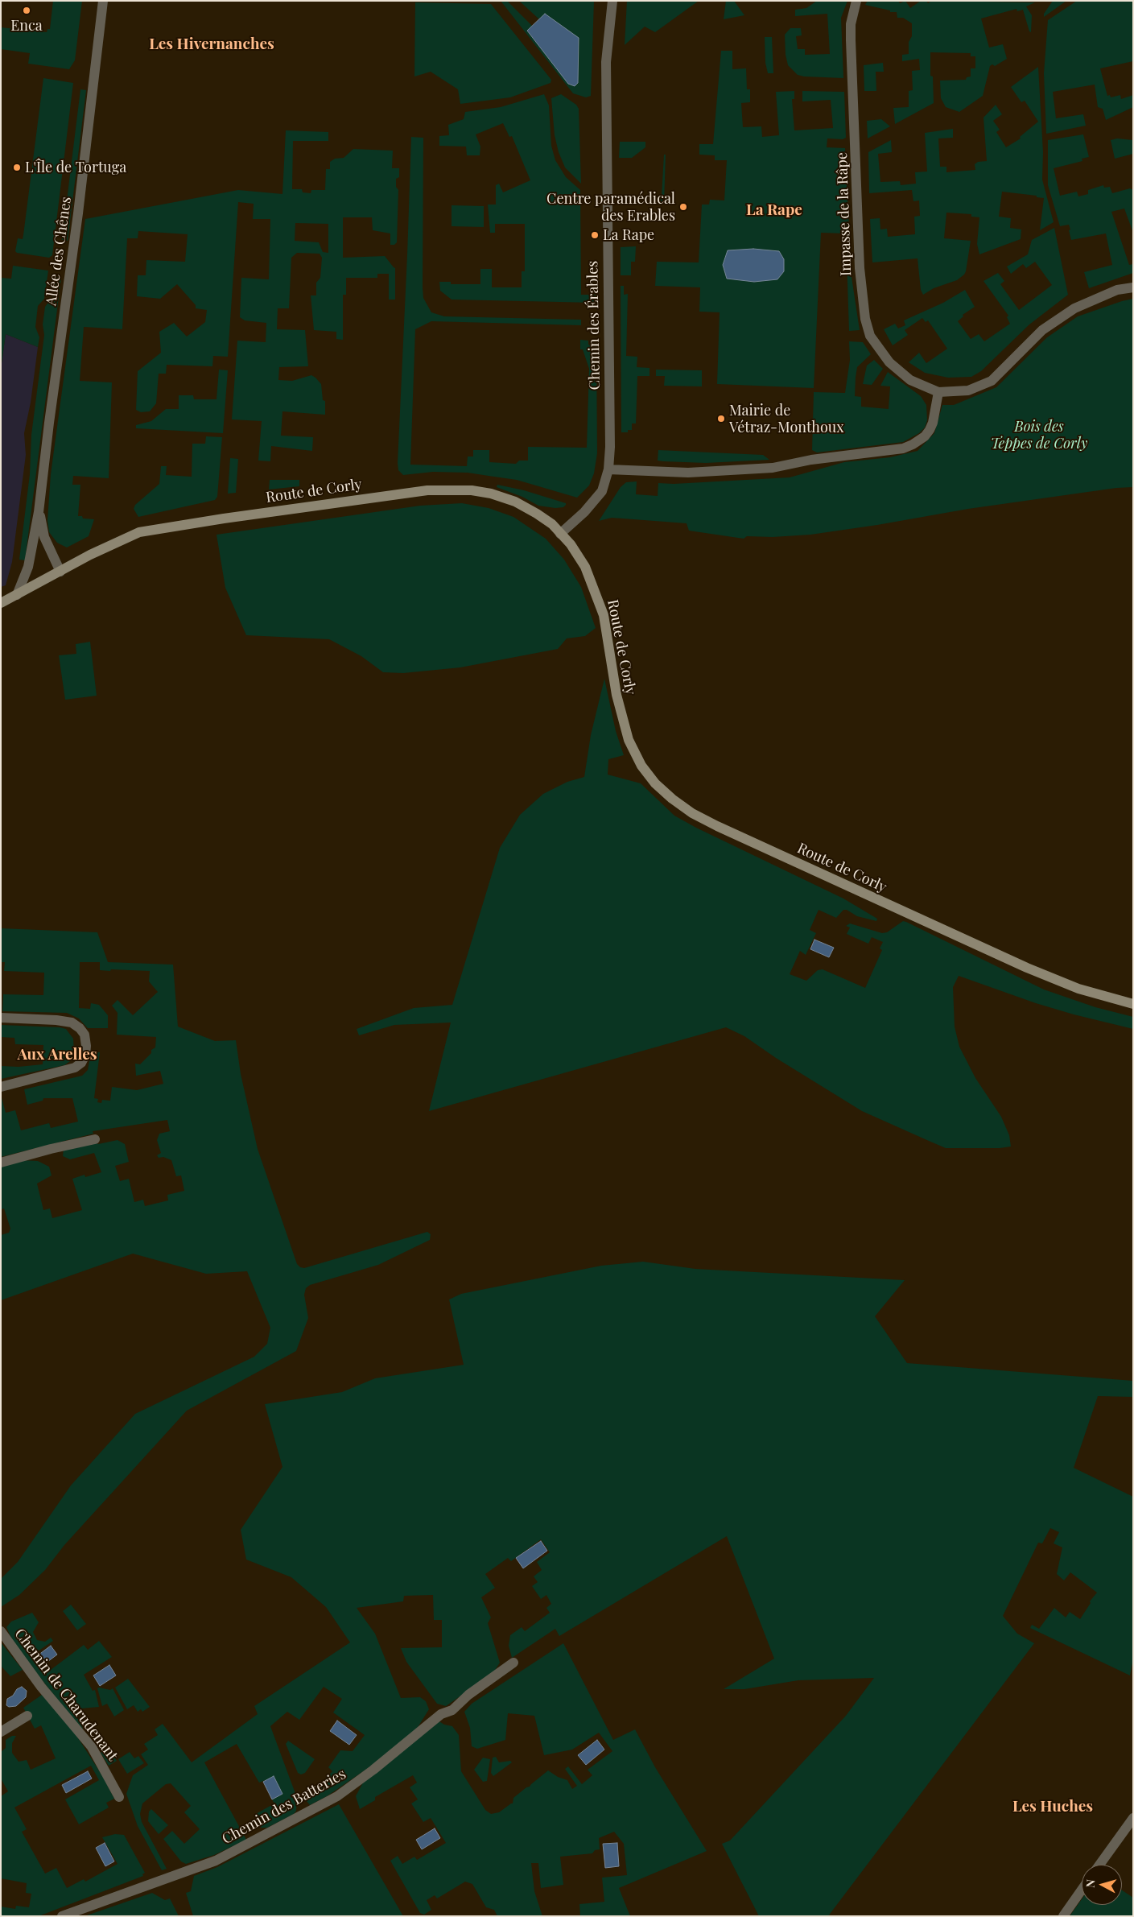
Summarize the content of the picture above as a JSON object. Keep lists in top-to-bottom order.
{
  "streets": {
    "street": [
      "Impasse de la Râpe",
      "Allée des Chênes",
      "Chemin des Érables",
      "Route de Corly",
      "Chemin de Charudenant",
      "Chemin des Batteries"
    ]
  },
  "crossings": [
    ["Allée des Chênes", "Route de Corly"],
    ["Chemin des Érables", "Route de Corly"]
  ],
  "districts": [
    "Les Hivernanches",
    "La Rape",
    "Aux Arelles",
    "Les Huches"
  ],
  "parks": ["Bois des Teppes de Corly"],
  "places": [
    "Enca",
    "L'Île de Tortuga",
    "Centre paramédical des Erables",
    "La Rape",
    "Mairie de Vétraz-Monthoux"
  ],
  "north": "left"
}
